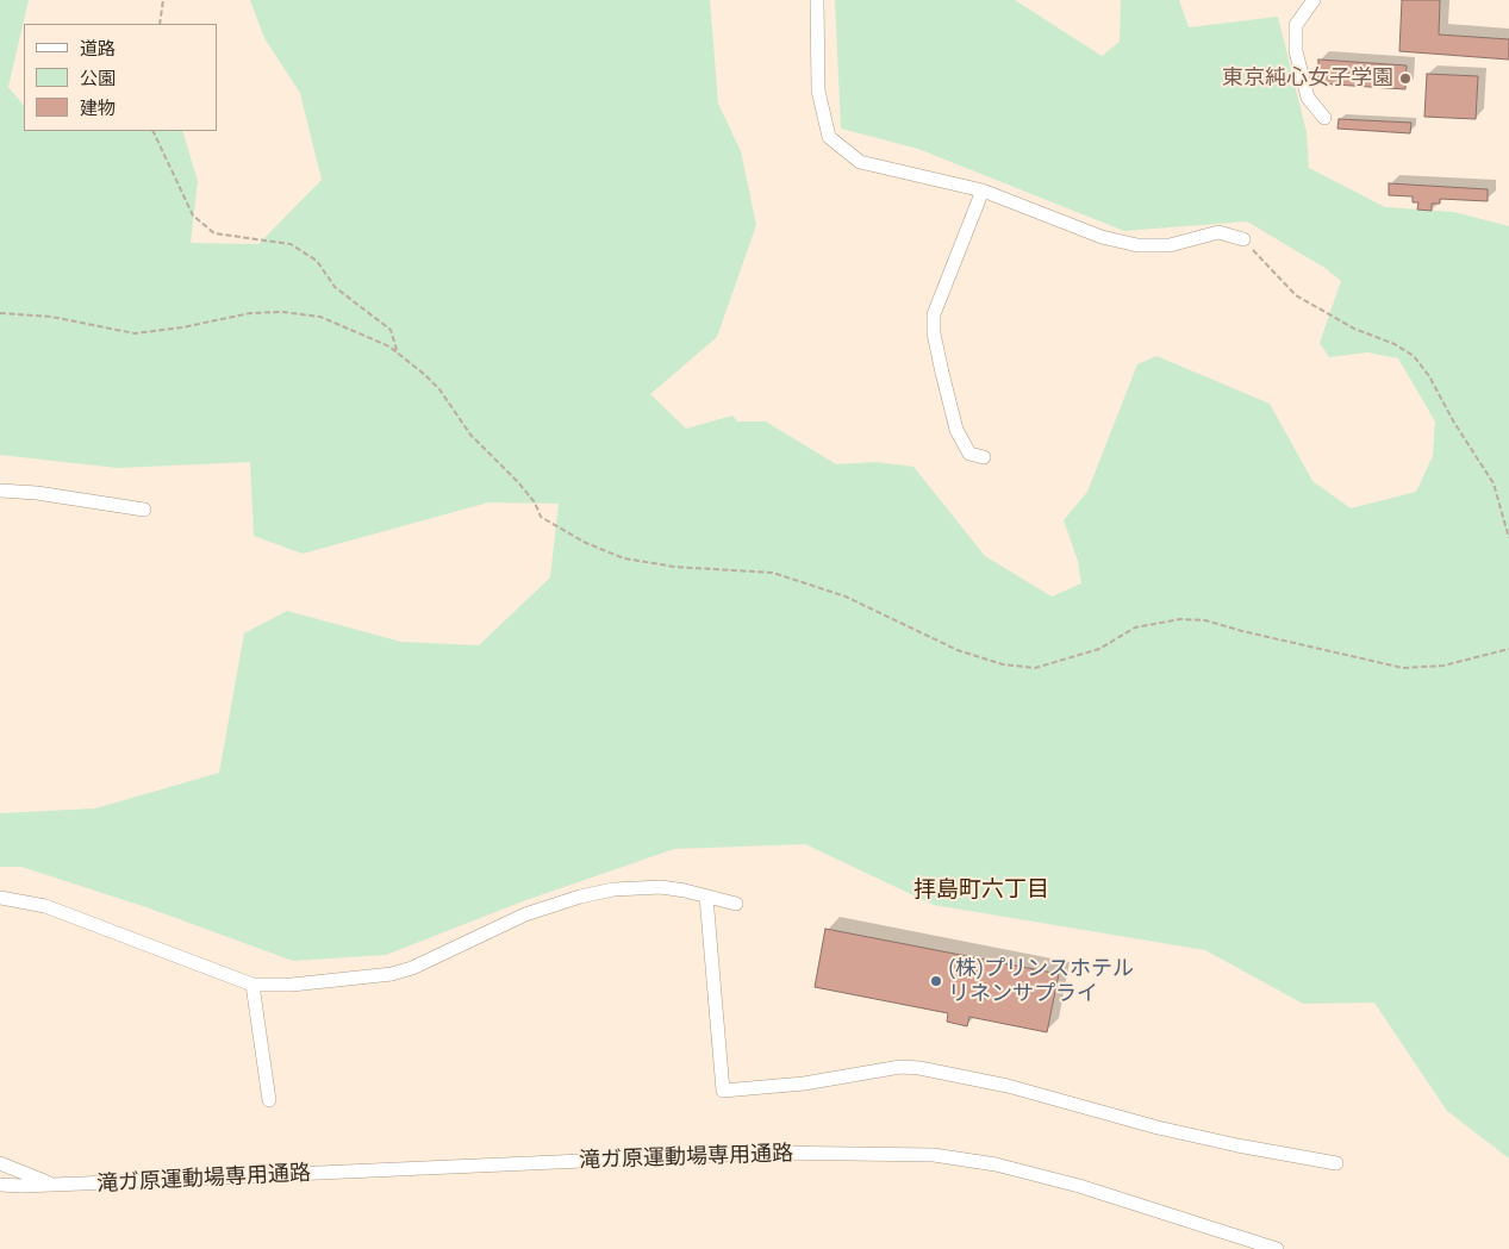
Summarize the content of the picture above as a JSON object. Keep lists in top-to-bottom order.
{
  "streets": {
    "street": ["滝ガ原運動場専用通路"]
  },
  "districts": ["拝島町六丁目"],
  "places": ["東京純心女子学園", "(株)プリンスホテル リネンサプライ"],
  "legend": ["道路", "公園", "建物"]
}
